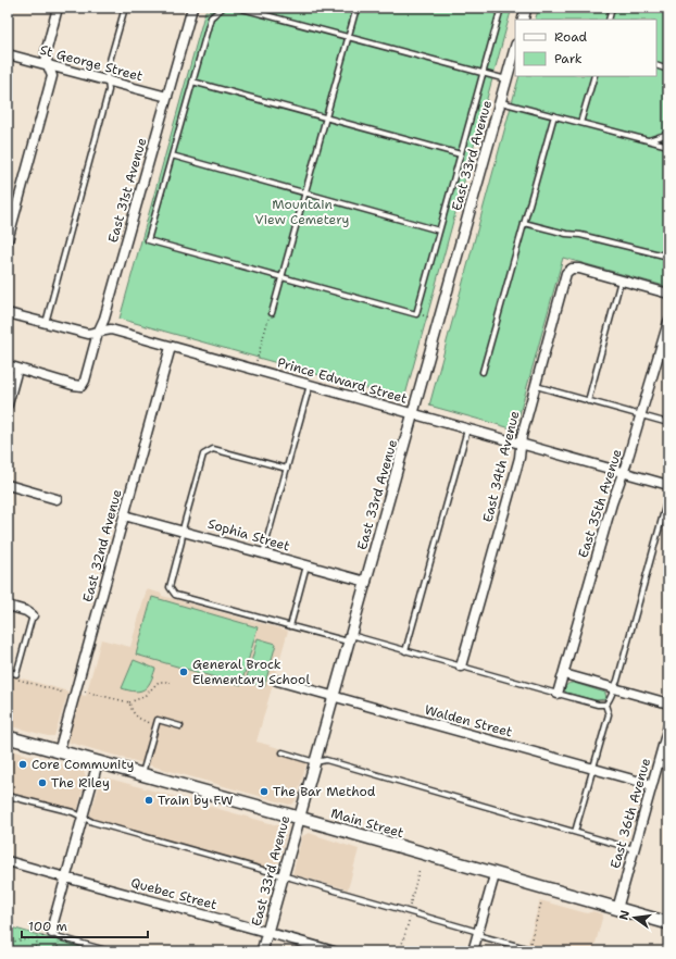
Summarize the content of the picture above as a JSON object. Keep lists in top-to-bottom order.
{
  "streets": {
    "main road": ["Main Street"],
    "street": [
      "St George Street",
      "East 33rd Avenue",
      "East 31st Avenue",
      "Prince Edward Street",
      "East 34th Avenue",
      "East 35th Avenue",
      "Sophia Street",
      "East 32nd Avenue",
      "Walden Street",
      "East 36th Avenue",
      "Quebec Street"
    ]
  },
  "crossings": [
    ["St George Street", "East 31st Avenue"],
    ["East 33rd Avenue", "Prince Edward Street"],
    ["East 33rd Avenue", "Sophia Street"],
    ["East 33rd Avenue", "Walden Street"],
    ["East 33rd Avenue", "Main Street"],
    ["East 33rd Avenue", "Quebec Street"],
    ["East 31st Avenue", "Prince Edward Street"],
    ["Prince Edward Street", "East 34th Avenue"],
    ["Prince Edward Street", "East 35th Avenue"],
    ["Prince Edward Street", "East 32nd Avenue"],
    ["Sophia Street", "East 32nd Avenue"],
    ["East 32nd Avenue", "Main Street"],
    ["Walden Street", "East 36th Avenue"],
    ["East 36th Avenue", "Main Street"]
  ],
  "parks": ["Mountain View Cemetery"],
  "places": [
    "General Brock Elementary School",
    "Core Community",
    "The Riley",
    "The Bar Method",
    "Train by FW"
  ],
  "legend": ["Road", "Park"],
  "scale_bar": "100 m",
  "north": "left"
}
